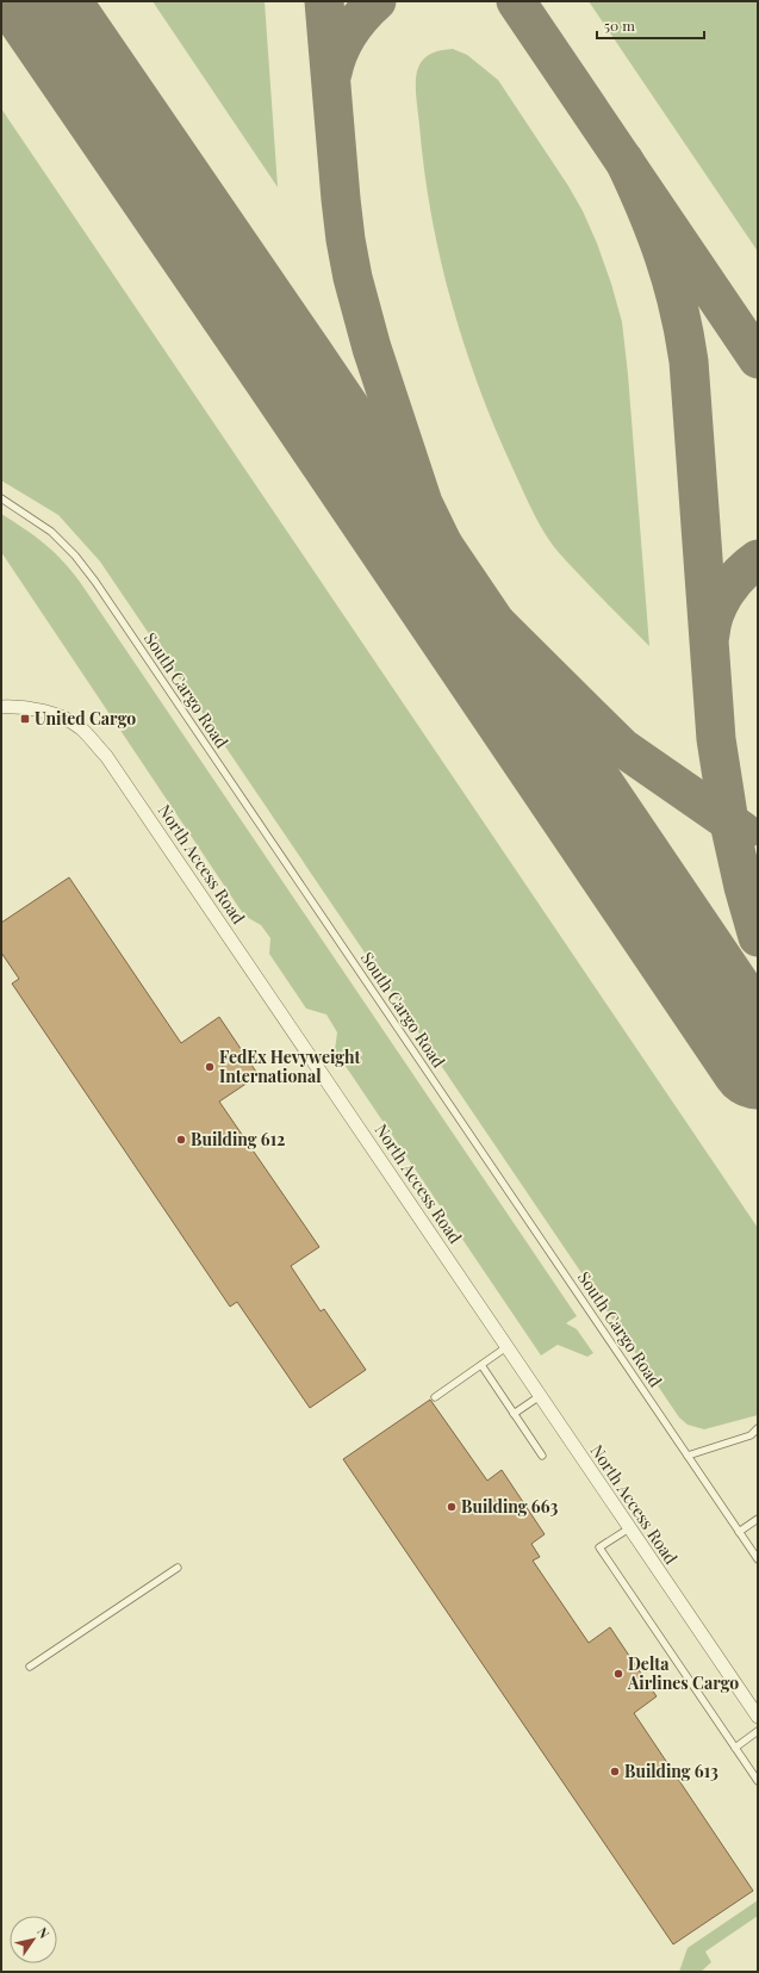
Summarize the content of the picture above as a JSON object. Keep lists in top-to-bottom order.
{
  "streets": {
    "street": ["North Access Road"],
    "lane": ["South Cargo Road"]
  },
  "places": {
    "transit": ["United Cargo"],
    "other": [
      "FedEx Hevyweight International",
      "Building 612",
      "Building 663",
      "Delta Airlines Cargo",
      "Building 613"
    ]
  },
  "scale_bar": "50 m",
  "north": "top right"
}
